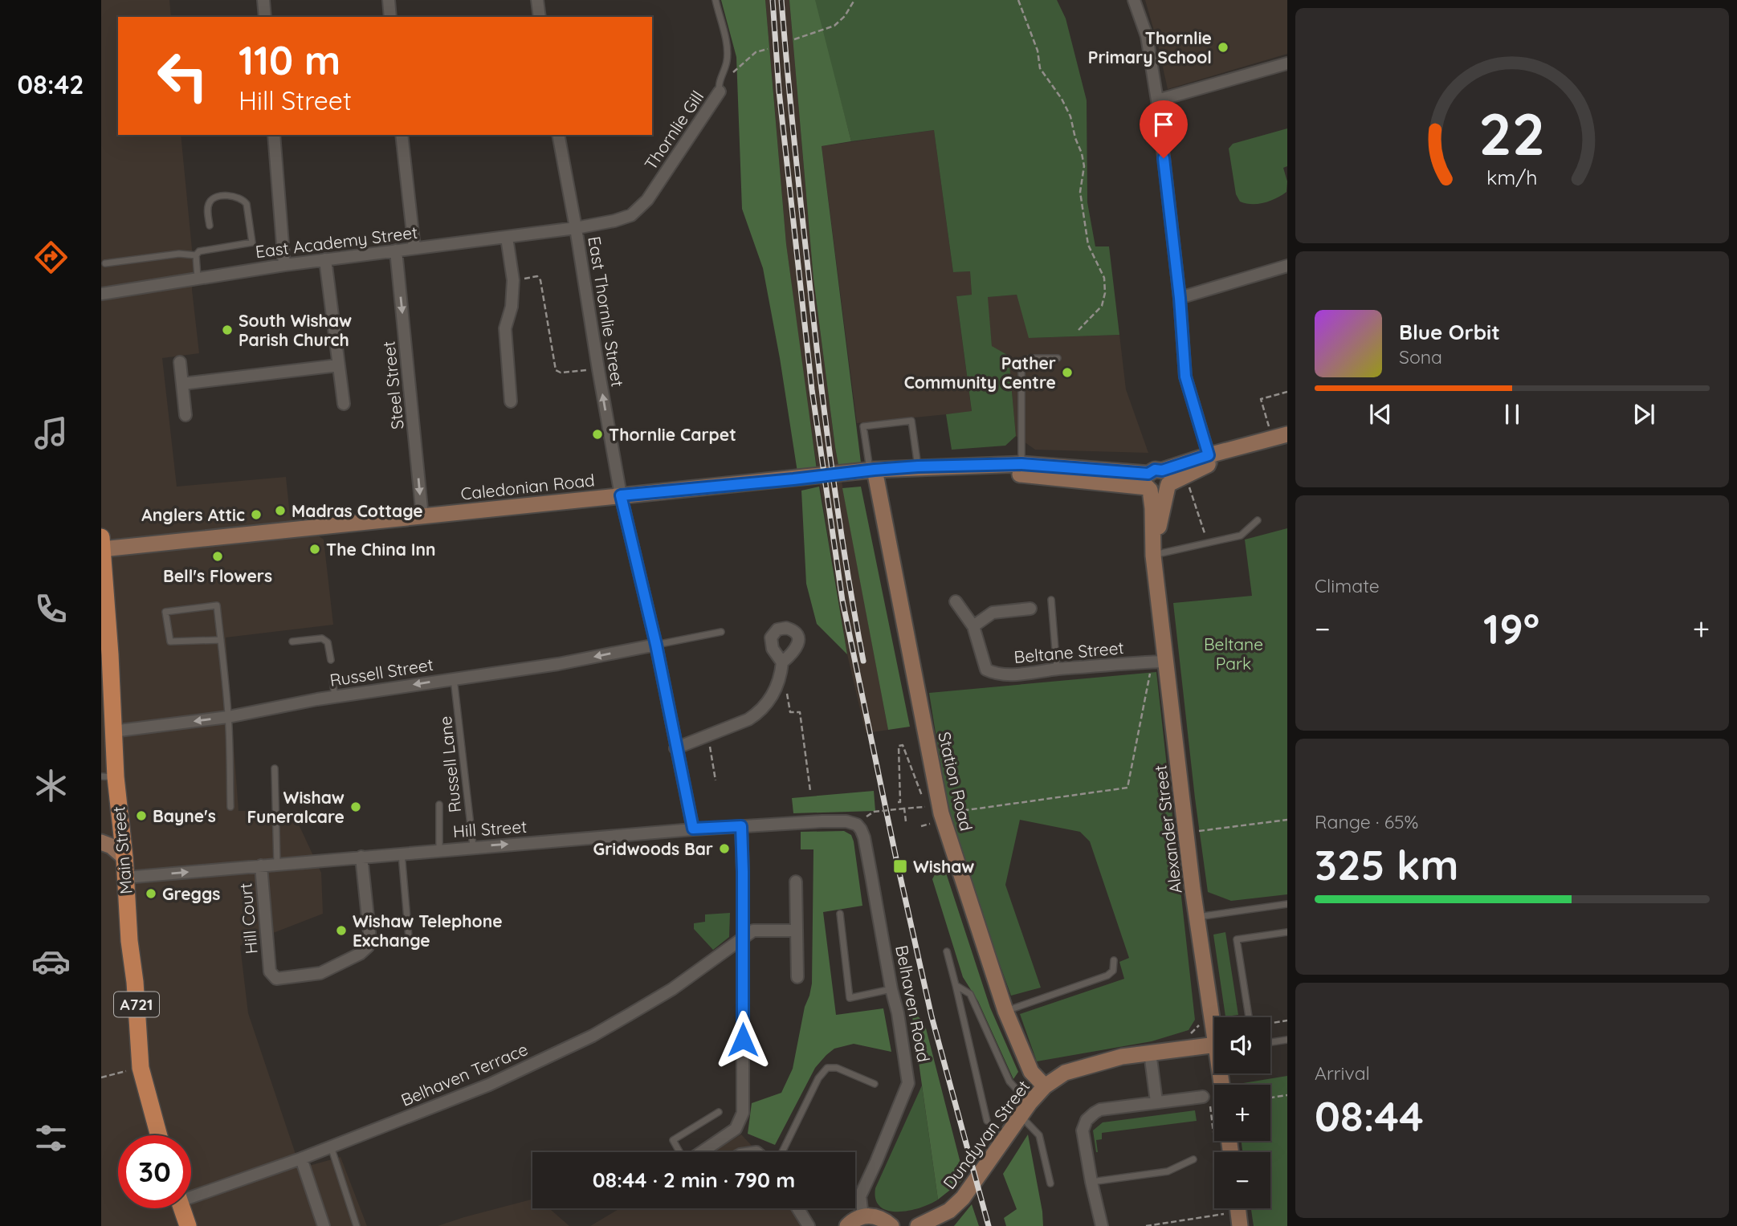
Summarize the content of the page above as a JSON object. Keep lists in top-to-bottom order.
{
  "streets": {
    "main road": ["Main Street", "A721"],
    "street": [
      "Thornlie Gill",
      "East Academy Street",
      "East Thornlie Street",
      "Steel Street",
      "Caledonian Road",
      "Beltane Street",
      "Russell Street",
      "Station Road",
      "Hill Street",
      "Alexander Street",
      "Hill Court",
      "Belhaven Road",
      "Belhaven Terrace",
      "Dundyvan Street"
    ],
    "lane": ["Russell Lane"]
  },
  "crossings": [
    ["Thornlie Gill", "East Academy Street"],
    ["Thornlie Gill", "East Thornlie Street"],
    ["East Academy Street", "East Thornlie Street"],
    ["East Academy Street", "Steel Street"],
    ["East Thornlie Street", "Caledonian Road"],
    ["East Thornlie Street", "Russell Street"],
    ["East Thornlie Street", "Hill Street"],
    ["Steel Street", "Caledonian Road"],
    ["Caledonian Road", "Station Road"],
    ["Caledonian Road", "Alexander Street"],
    ["Caledonian Road", "Main Street"],
    ["Beltane Street", "Alexander Street"],
    ["Russell Street", "Russell Lane"],
    ["Russell Street", "Main Street"],
    ["Russell Lane", "Hill Street"],
    ["Station Road", "Dundyvan Street"],
    ["Hill Street", "Main Street"],
    ["Hill Street", "Hill Court"],
    ["Hill Street", "Belhaven Road"]
  ],
  "one_way": ["Russell Street", "Hill Street"],
  "parks": ["Beltane Park"],
  "places": {
    "other": [
      "Thornlie Primary School",
      "South Wishaw Parish Church",
      "Pather Community Centre",
      "Thornlie Carpet",
      "Madras Cottage",
      "Anglers Attic",
      "The China Inn",
      "Bell's Flowers",
      "Wishaw Funeralcare",
      "Bayne's",
      "Gridwoods Bar",
      "Greggs",
      "Wishaw Telephone Exchange"
    ],
    "transit": ["Wishaw"]
  },
  "page": {
    "tabs": "08:42",
    "turn": ["110 m", "Hill Street"],
    "song": ["Blue Orbit", "Sona"],
    "tile": [
      "Climate",
      ["Range · 65%", "325 km"],
      ["Arrival", "08:44"]
    ],
    "heat": ["−", "19°", "+"],
    "map_buttons": ["+", "−"],
    "limit": "30",
    "trip": "08:44 · 2 min · 790 m",
    "gauge": ["22", "km/h"]
  }
}
